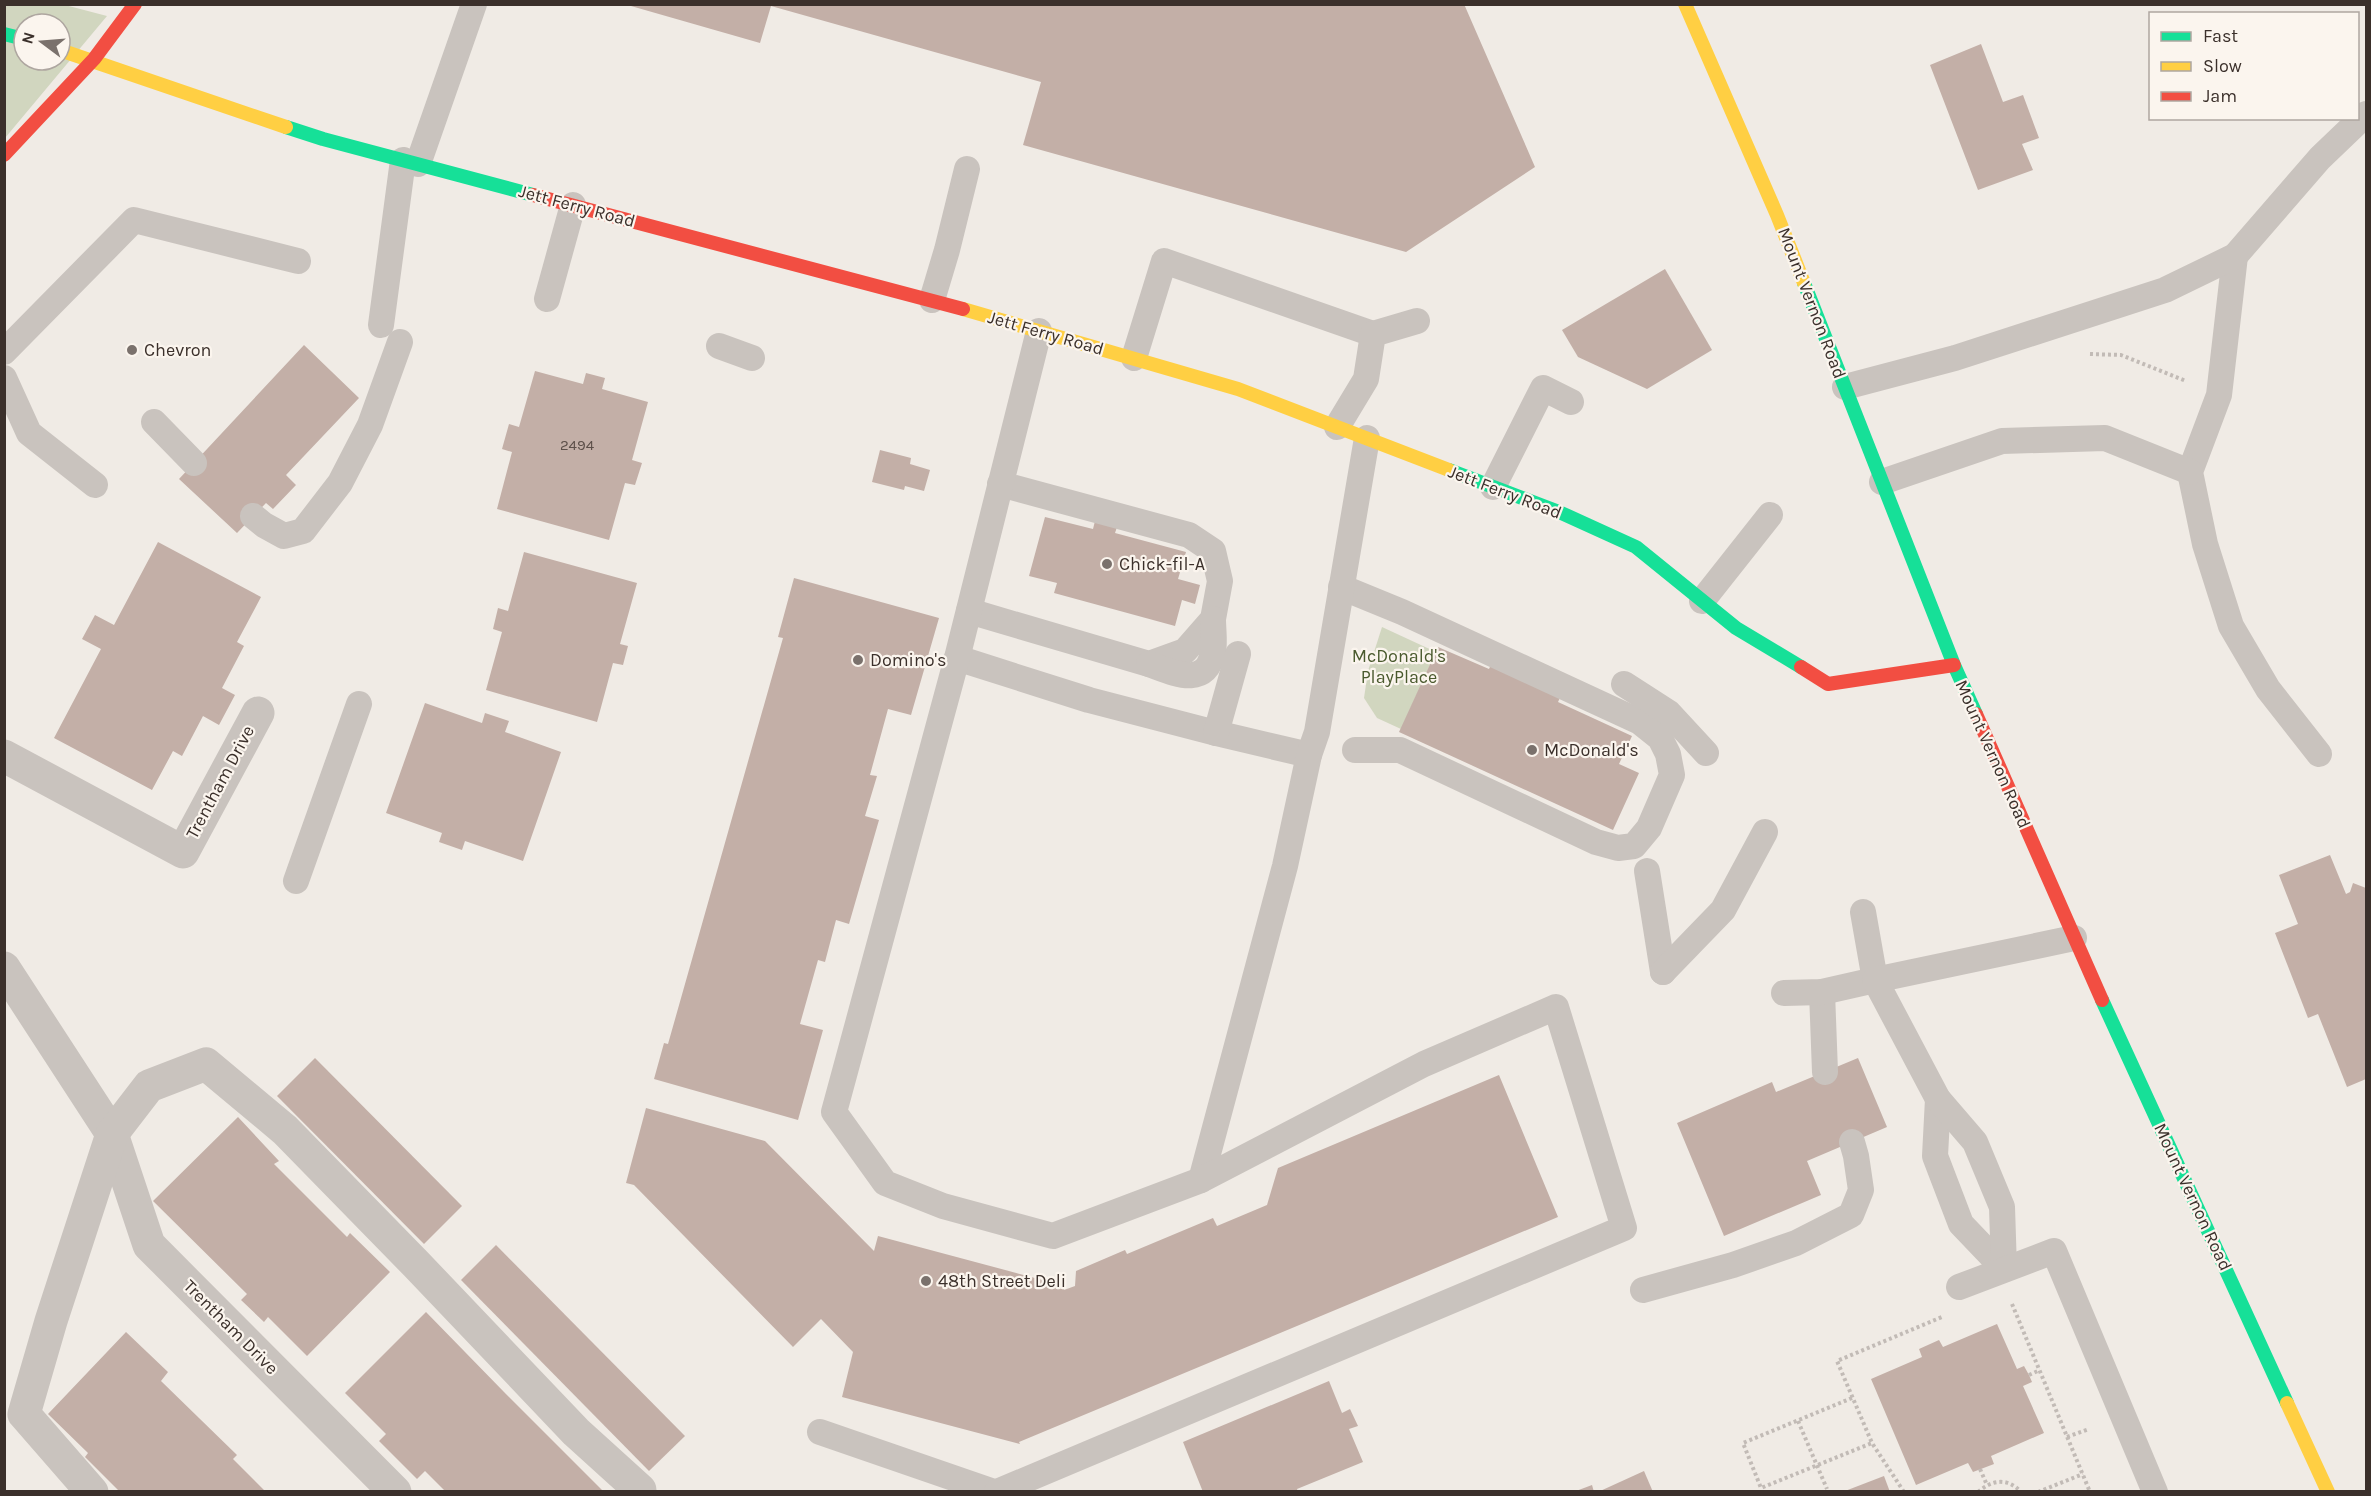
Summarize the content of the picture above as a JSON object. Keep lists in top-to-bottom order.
{
  "streets": {
    "street": ["Jett Ferry Road", "Mount Vernon Road", "Trentham Drive"]
  },
  "crossings": [
    ["Jett Ferry Road", "Mount Vernon Road"]
  ],
  "parks": ["McDonald's PlayPlace"],
  "places": [
    "Chevron",
    "Chick-fil-A",
    "Domino's",
    "McDonald's",
    "48th Street Deli"
  ],
  "house_numbers": ["2494"],
  "legend": ["Fast", "Slow", "Jam"],
  "north": "left"
}
